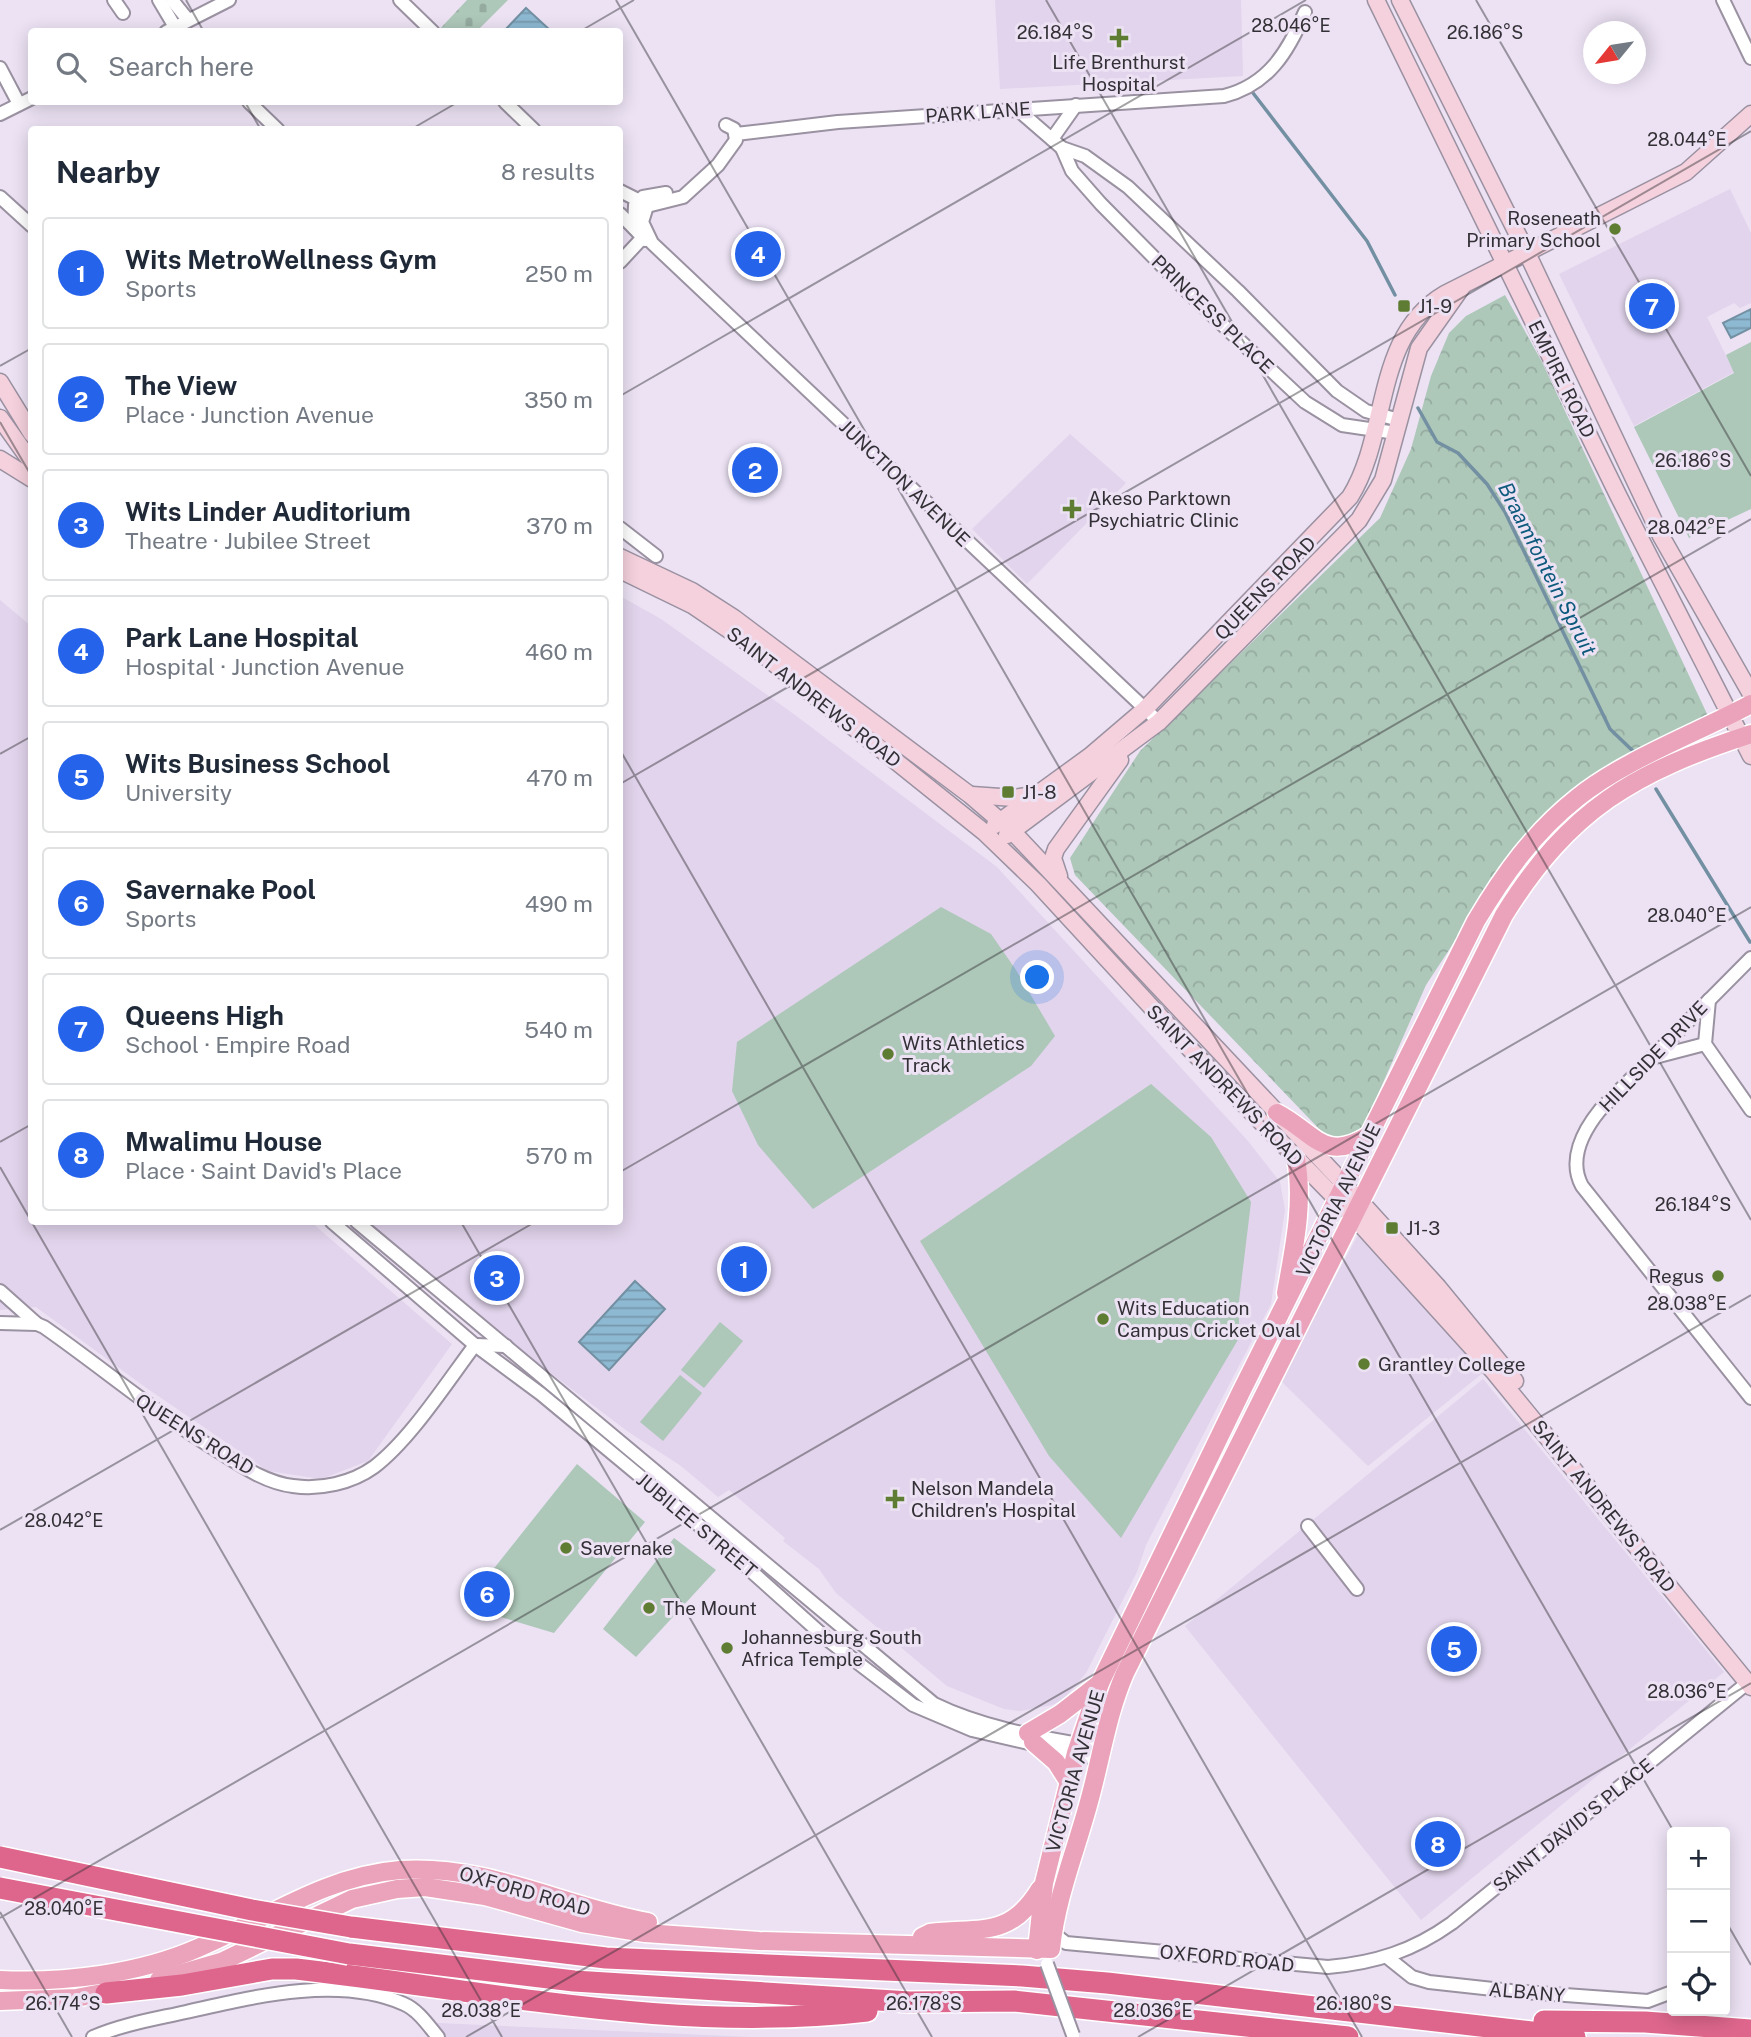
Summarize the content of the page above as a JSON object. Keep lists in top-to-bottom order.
{
  "streets": {
    "main road": [
      "EMPIRE ROAD",
      "QUEENS ROAD",
      "SAINT ANDREWS ROAD",
      "VICTORIA AVENUE",
      "OXFORD ROAD"
    ],
    "street": [
      "PARK LANE",
      "PRINCESS PLACE",
      "JUNCTION AVENUE",
      "HILLSIDE DRIVE",
      "JUBILEE STREET",
      "SAINT DAVID'S PLACE",
      "ALBANY"
    ]
  },
  "crossings": [
    ["PARK LANE", "PRINCESS PLACE"],
    ["PRINCESS PLACE", "QUEENS ROAD"],
    ["EMPIRE ROAD", "QUEENS ROAD"],
    ["EMPIRE ROAD", "VICTORIA AVENUE"],
    ["JUNCTION AVENUE", "QUEENS ROAD"],
    ["QUEENS ROAD", "SAINT ANDREWS ROAD"],
    ["QUEENS ROAD", "JUBILEE STREET"],
    ["SAINT ANDREWS ROAD", "VICTORIA AVENUE"],
    ["SAINT ANDREWS ROAD", "SAINT DAVID'S PLACE"],
    ["VICTORIA AVENUE", "JUBILEE STREET"],
    ["VICTORIA AVENUE", "OXFORD ROAD"],
    ["SAINT DAVID'S PLACE", "OXFORD ROAD"],
    ["SAINT DAVID'S PLACE", "ALBANY"],
    ["OXFORD ROAD", "ALBANY"]
  ],
  "water": ["Braamfontein Spruit"],
  "places": {
    "health": ["Life Brenthurst Hospital", "Akeso Parktown Psychiatric Clinic", "Nelson Mandela Children's Hospital"],
    "other": [
      "Roseneath Primary School",
      "Wits Athletics Track",
      "Regus",
      "Wits Education Campus Cricket Oval",
      "Grantley College",
      "Savernake",
      "The Mount",
      "Johannesburg South Africa Temple"
    ],
    "transit": ["J1-9", "J1-8", "J1-3"]
  },
  "north": "bottom left",
  "page": {
    "search": "Search here",
    "heading": ["Nearby", "8 results"],
    "list": [
      {
        "mark": "1",
        "name": "Wits MetroWellness Gym",
        "note": "Sports",
        "value": "250 m"
      },
      {
        "mark": "2",
        "name": "The View",
        "note": "Place · Junction Avenue",
        "value": "350 m"
      },
      {
        "mark": "3",
        "name": "Wits Linder Auditorium",
        "note": "Theatre · Jubilee Street",
        "value": "370 m"
      },
      {
        "mark": "4",
        "name": "Park Lane Hospital",
        "note": "Hospital · Junction Avenue",
        "value": "460 m"
      },
      {
        "mark": "5",
        "name": "Wits Business School",
        "note": "University",
        "value": "470 m"
      },
      {
        "mark": "6",
        "name": "Savernake Pool",
        "note": "Sports",
        "value": "490 m"
      },
      {
        "mark": "7",
        "name": "Queens High",
        "note": "School · Empire Road",
        "value": "540 m"
      },
      {
        "mark": "8",
        "name": "Mwalimu House",
        "note": "Place · Saint David's Place",
        "value": "570 m"
      }
    ],
    "pins": [
      "4",
      "7",
      "2",
      "1",
      "3",
      "6",
      "5",
      "8"
    ],
    "map_buttons": ["+", "−"]
  },
  "coordinates": [
    "28.046°E",
    "26.184°S",
    "26.186°S",
    "28.044°E",
    "28.042°E",
    "28.040°E",
    "28.038°E",
    "28.036°E",
    "26.174°S",
    "26.178°S",
    "26.180°S"
  ]
}
